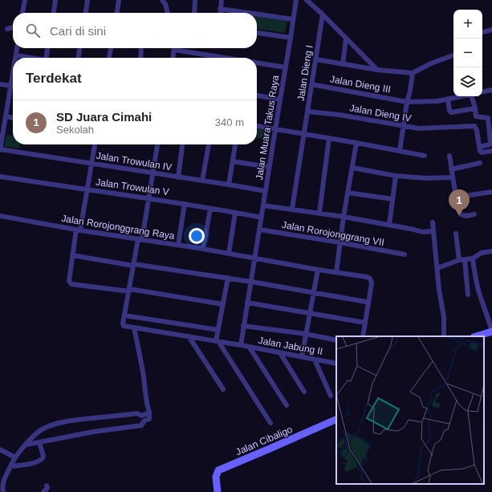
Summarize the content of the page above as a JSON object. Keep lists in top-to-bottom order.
{
  "streets": {
    "main road": ["Jalan Cibaligo"],
    "street": [
      "Jalan Dieng I",
      "Jalan Dieng III",
      "Jalan Dieng IV",
      "Jalan Muara Takus Raya",
      "Jalan Trowulan IV",
      "Jalan Trowulan V",
      "Jalan Rorojonggrang Raya",
      "Jalan Rorojonggrang VII",
      "Jalan Jabung II"
    ]
  },
  "crossings": [
    ["Jalan Dieng I", "Jalan Dieng III"],
    ["Jalan Dieng I", "Jalan Dieng IV"],
    ["Jalan Muara Takus Raya", "Jalan Trowulan IV"],
    ["Jalan Muara Takus Raya", "Jalan Trowulan V"],
    ["Jalan Muara Takus Raya", "Jalan Rorojonggrang Raya"],
    ["Jalan Muara Takus Raya", "Jalan Rorojonggrang VII"],
    ["Jalan Muara Takus Raya", "Jalan Jabung II"]
  ],
  "page": {
    "map_buttons": ["+", "−"],
    "search": "Cari di sini",
    "heading": "Terdekat",
    "list": [
      {
        "mark": "1",
        "name": "SD Juara Cimahi",
        "note": "Sekolah",
        "value": "340 m"
      }
    ],
    "pins": "1"
  }
}
